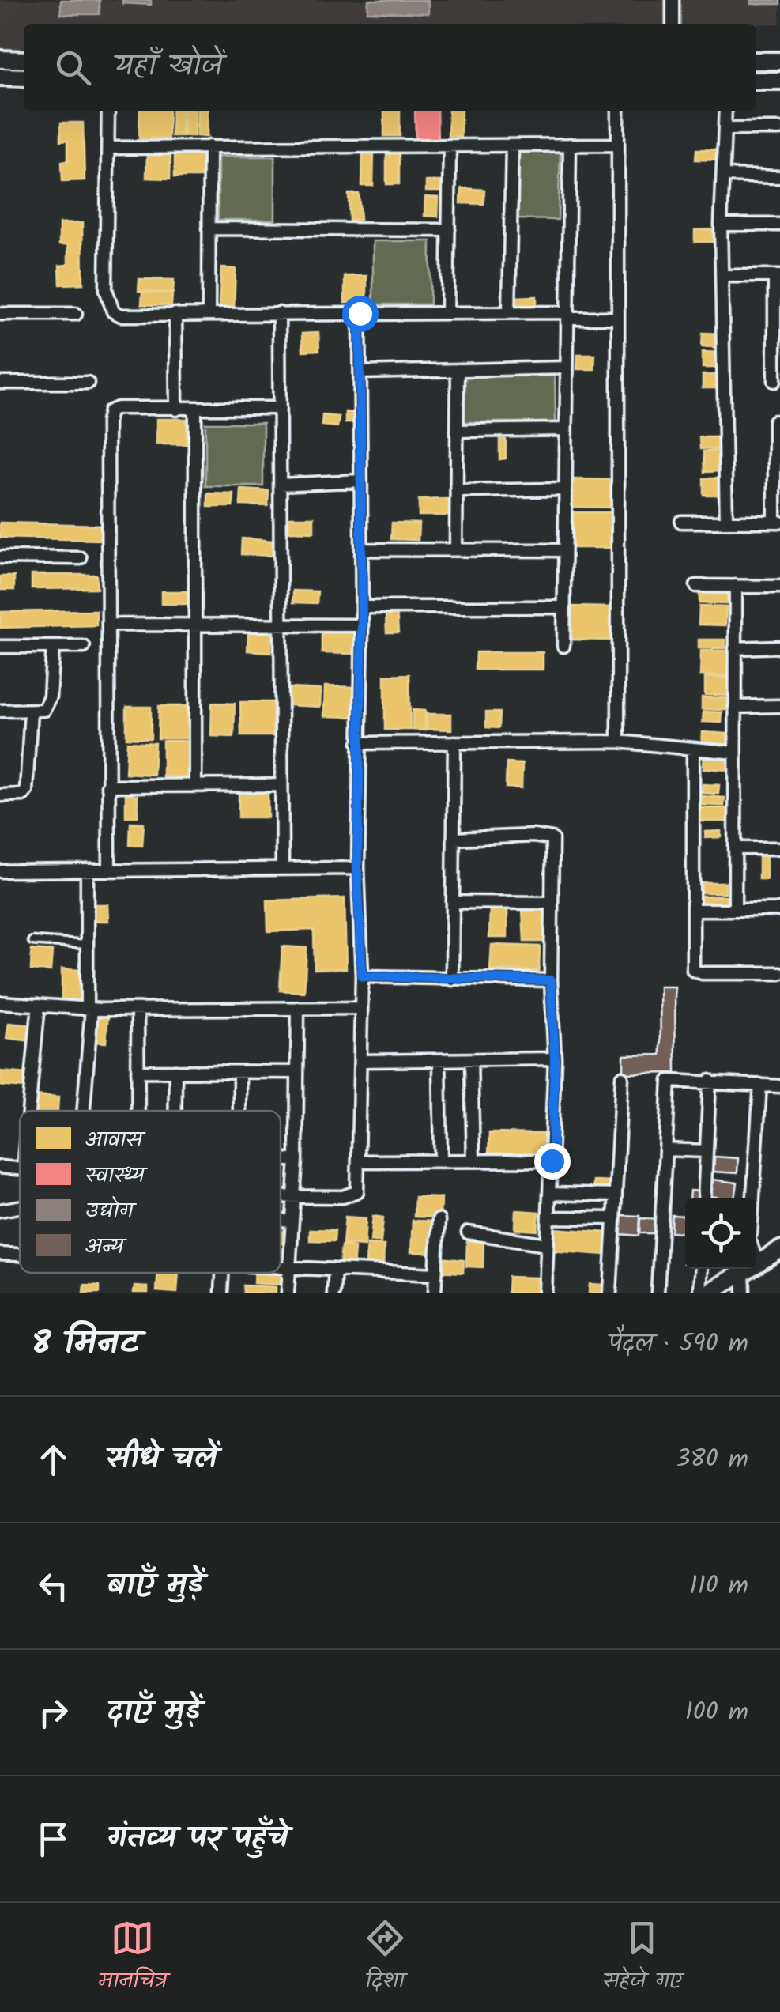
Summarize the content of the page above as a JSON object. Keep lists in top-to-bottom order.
{
  "legend": [
    "आवास",
    "स्वास्थ्य",
    "उद्योग",
    "अन्य"
  ],
  "page": {
    "search": "यहाँ खोजें",
    "heading": ["8 मिनट", "पैदल · 590 m"],
    "list": [
      ["सीधे चलें", "380 m"],
      ["बाएँ मुड़ें", "110 m"],
      ["दाएँ मुड़ें", "100 m"],
      "गंतव्य पर पहुँचे"
    ],
    "nav": ["मानचित्र", "दिशा", "सहेजे गए"]
  }
}
